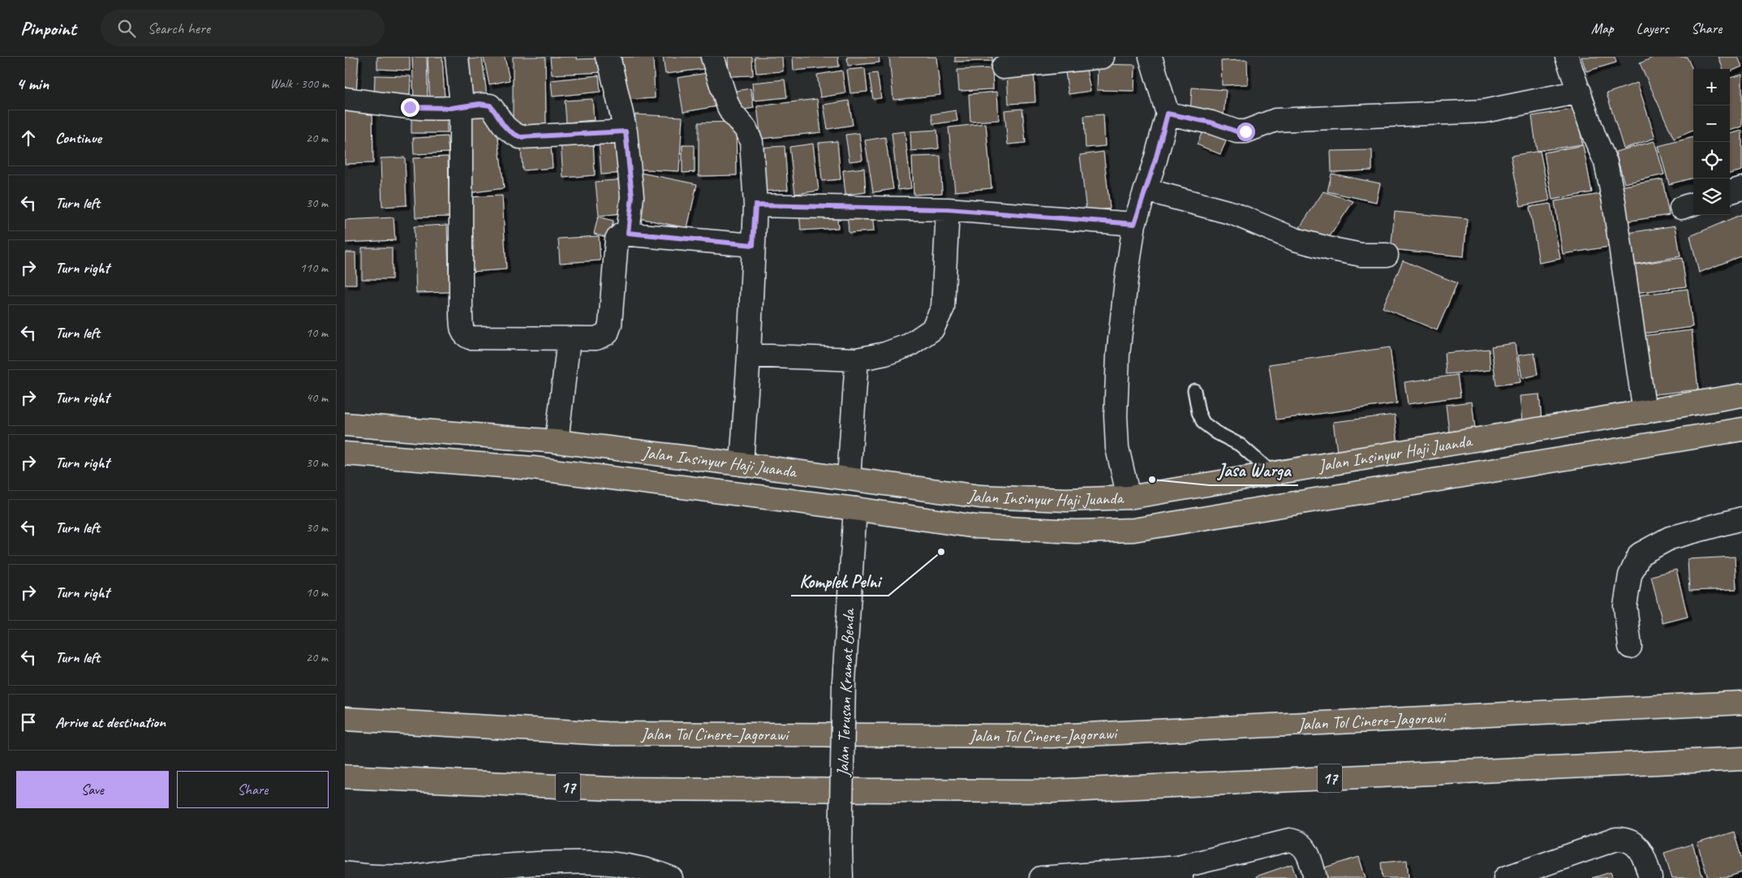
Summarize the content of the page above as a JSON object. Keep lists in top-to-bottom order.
{
  "streets": {
    "highway": ["Jalan Insinyur Haji Juanda", "Jalan Tol Cinere–Jagorawi", "17"],
    "street": ["Jalan Terusan Kramat Benda"]
  },
  "crossings": [
    ["Jalan Insinyur Haji Juanda", "Jalan Terusan Kramat Benda"]
  ],
  "places": ["Jasa Warga", "Komplek Pelni"],
  "page": {
    "header": "Pinpoint",
    "search": "Search here",
    "nav": ["Map", "Layers", "Share"],
    "heading": ["4 min", "Walk · 300 m"],
    "map_buttons": ["+", "−"],
    "list": [
      ["Continue", "20 m"],
      ["Turn left", "30 m"],
      ["Turn right", "110 m"],
      ["Turn left", "10 m"],
      ["Turn right", "40 m"],
      ["Turn right", "30 m"],
      ["Turn left", "30 m"],
      ["Turn right", "10 m"],
      ["Turn left", "20 m"],
      "Arrive at destination"
    ],
    "buttons": ["Save", "Share"]
  }
}
